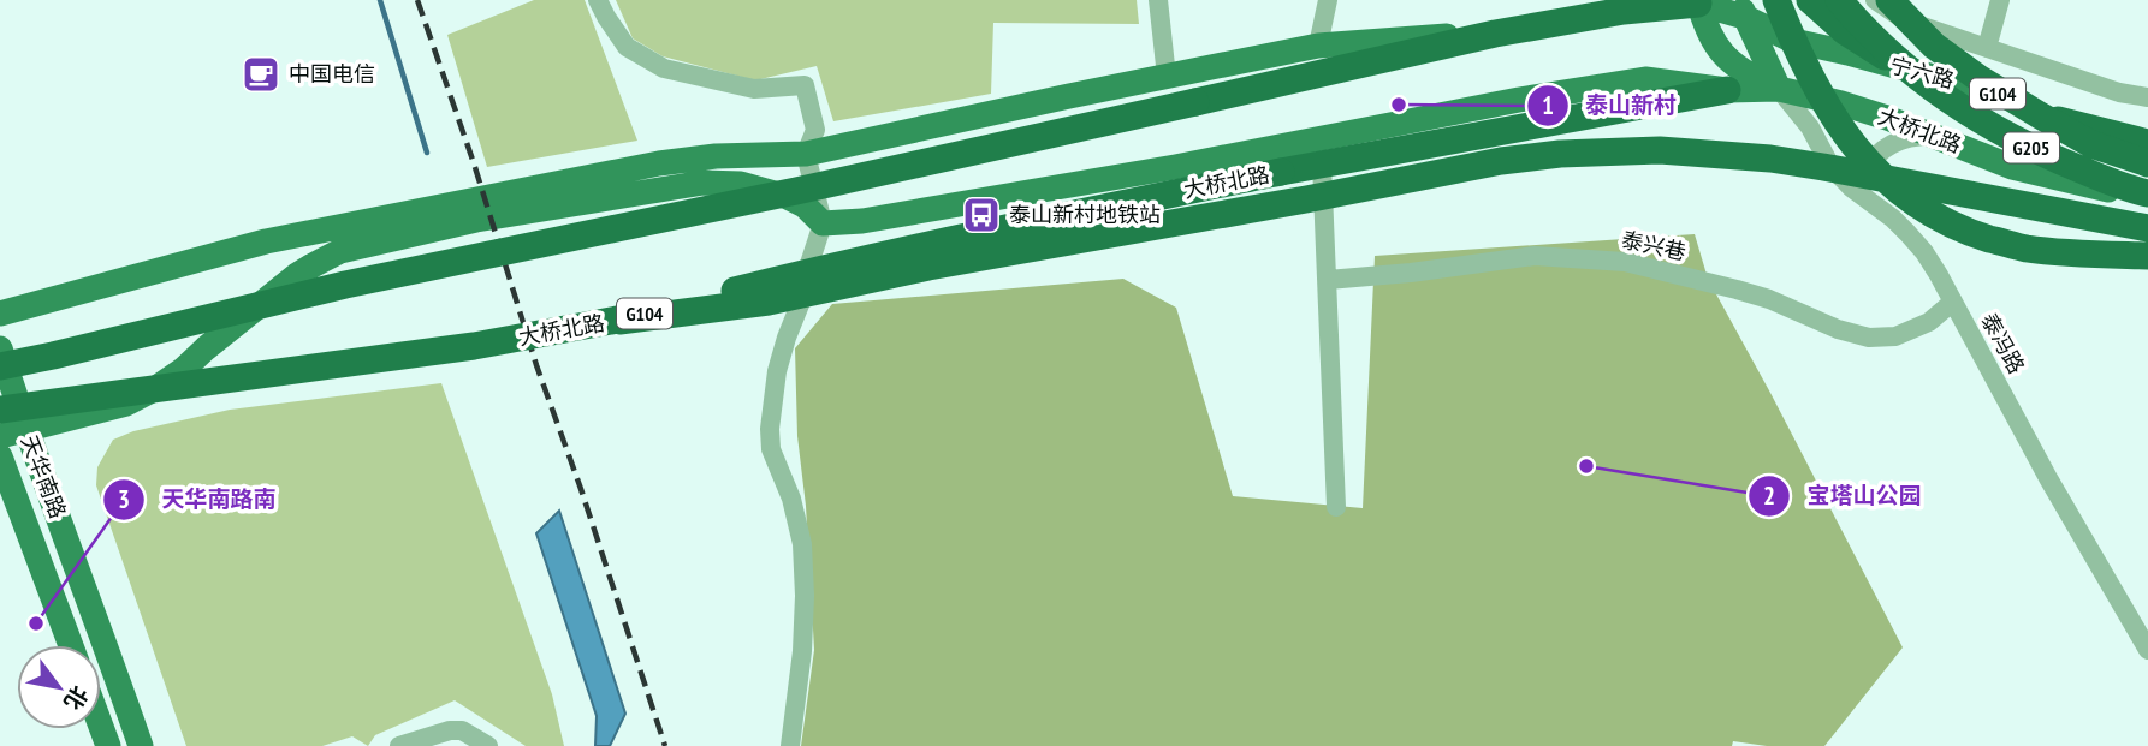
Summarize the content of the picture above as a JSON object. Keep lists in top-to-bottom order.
{
  "streets": {
    "highway": ["G104", "大桥北路", "G205"],
    "main road": ["宁六路", "天华南路"],
    "street": ["泰兴巷", "泰冯路"]
  },
  "crossings": [
    ["宁六路", "G104"],
    ["大桥北路", "G205"],
    ["大桥北路", "泰冯路"],
    ["泰兴巷", "泰冯路"]
  ],
  "places": {
    "cafe": ["中国电信"],
    "other": ["泰山新村", "宝塔山公园", "天华南路南"],
    "bus stop": ["泰山新村地铁站"]
  },
  "north": "bottom right"
}
